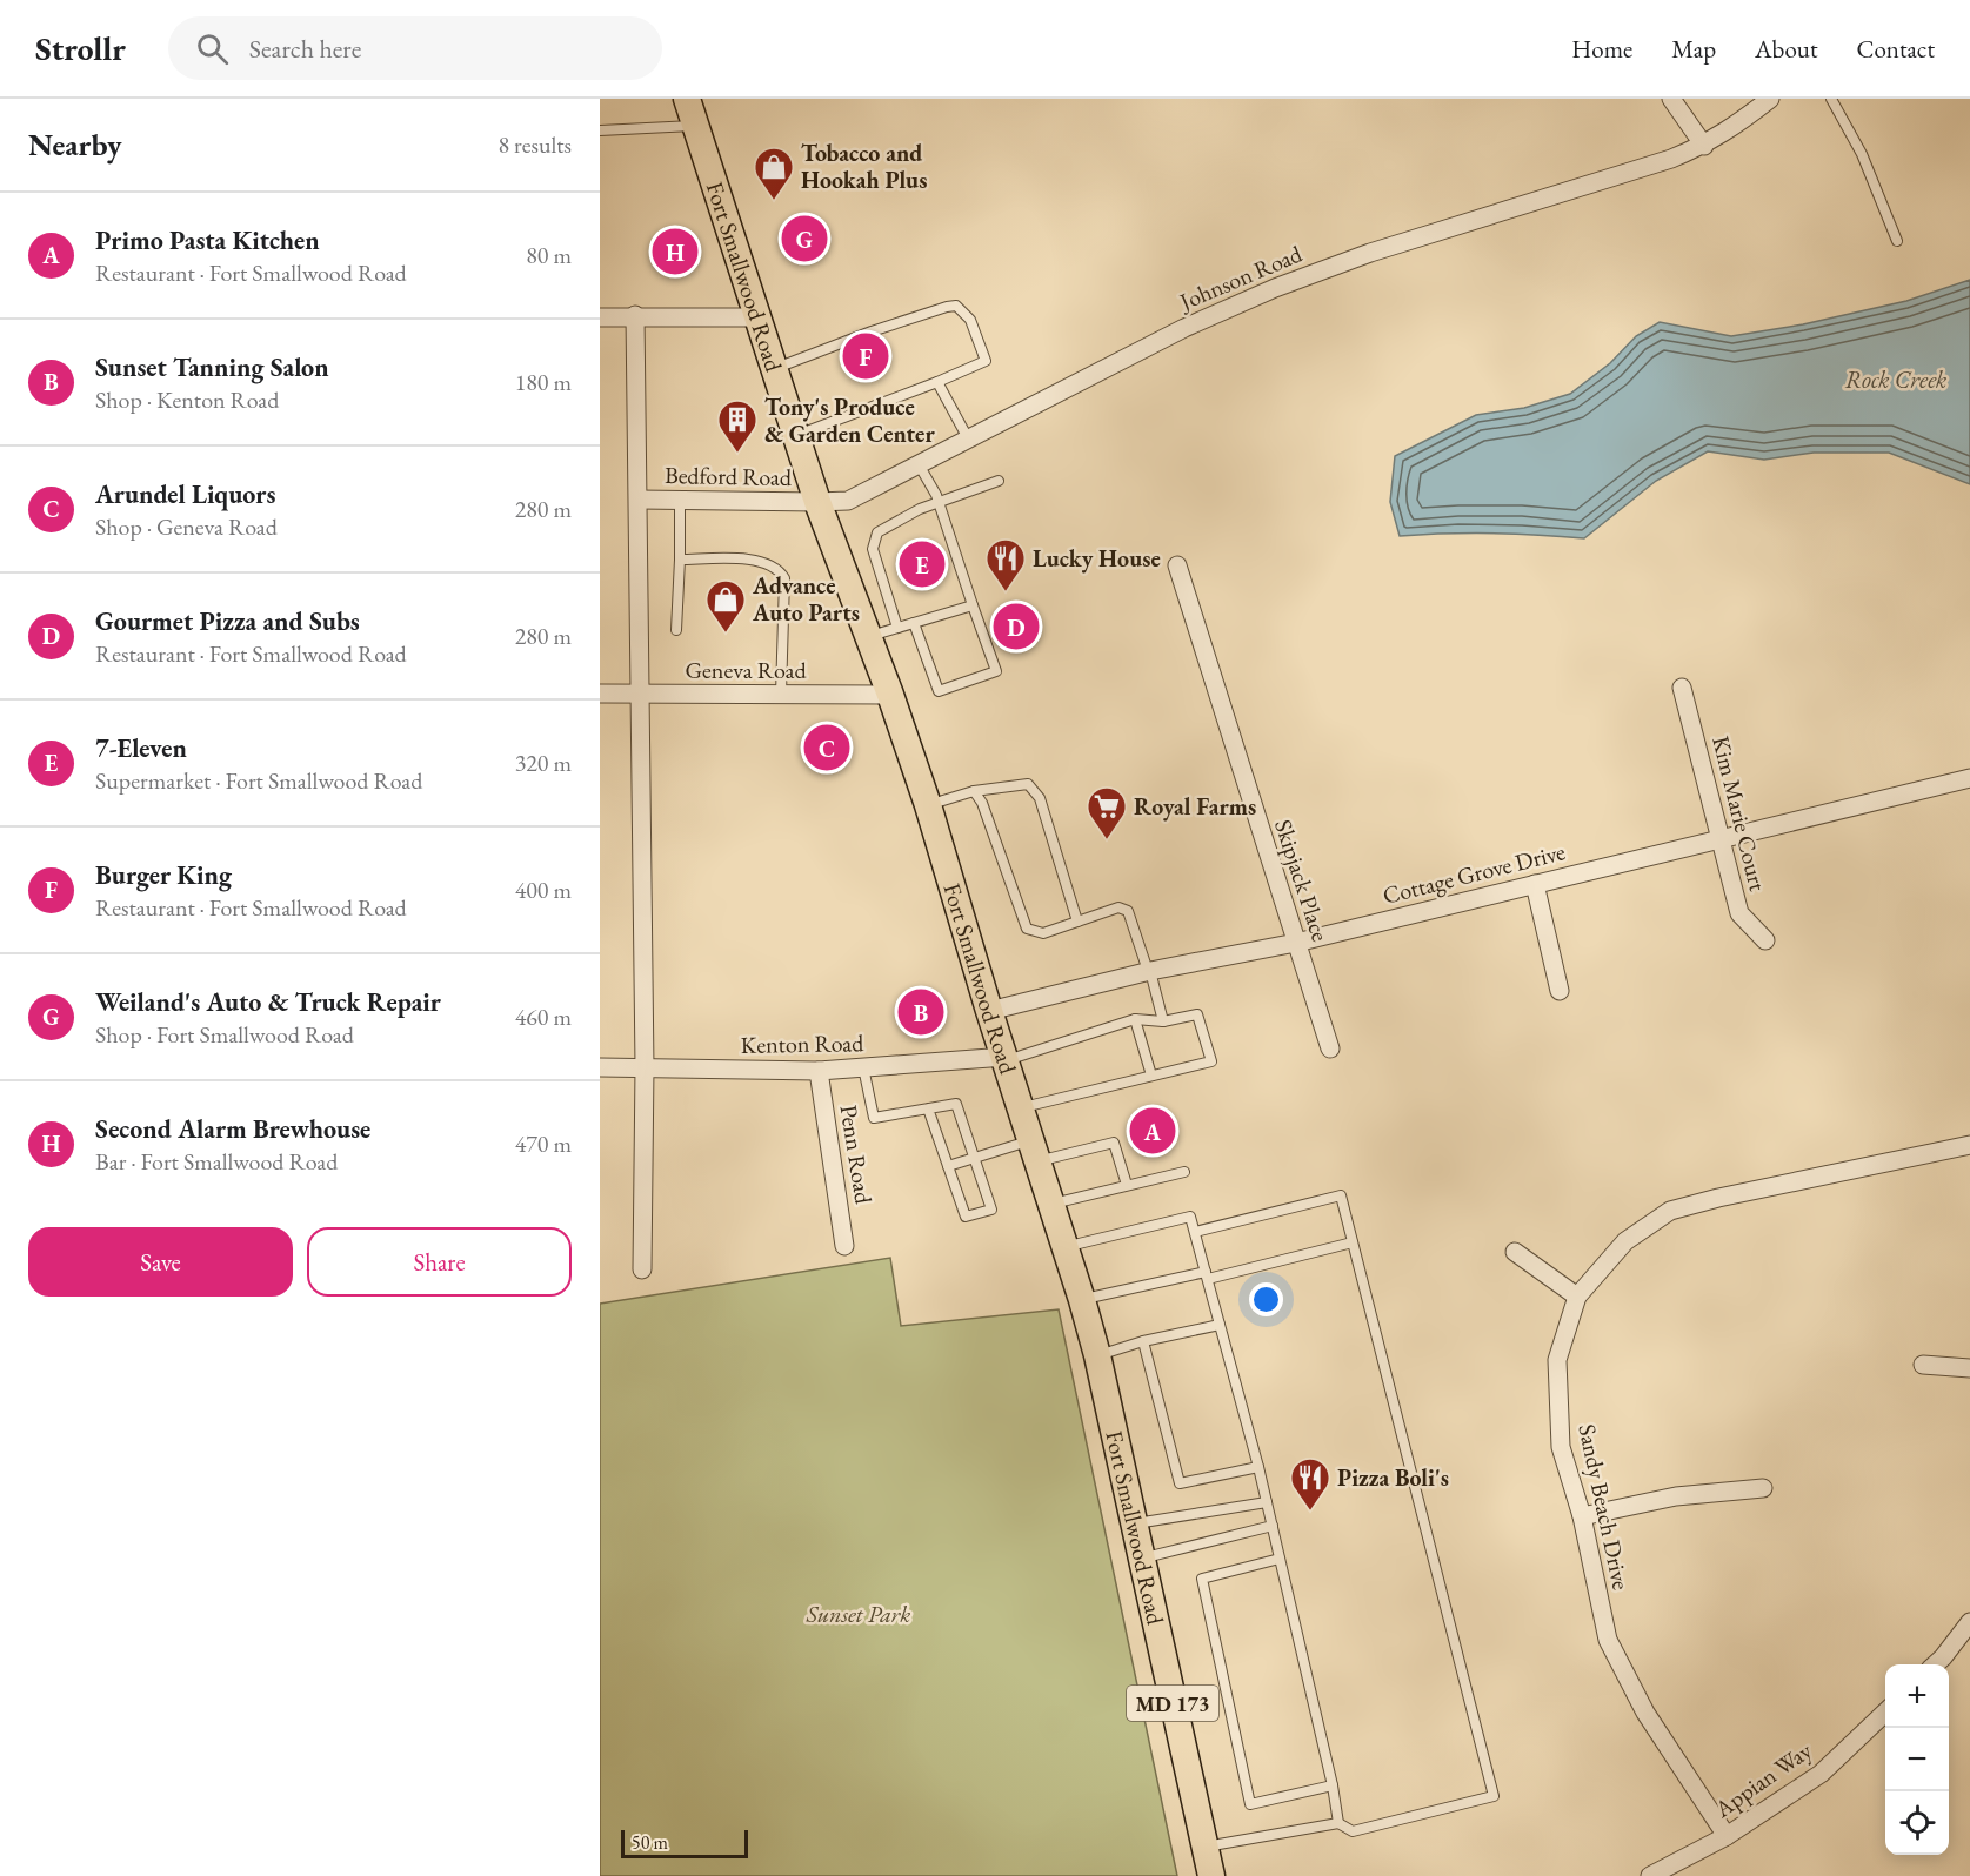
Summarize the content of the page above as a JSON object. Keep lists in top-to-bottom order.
{
  "streets": {
    "main road": ["Fort Smallwood Road", "MD 173"],
    "street": [
      "Johnson Road",
      "Bedford Road",
      "Geneva Road",
      "Kim Marie Court",
      "Cottage Grove Drive",
      "Skipjack Place",
      "Kenton Road",
      "Penn Road",
      "Sandy Beach Drive",
      "Appian Way"
    ]
  },
  "crossings": [
    ["Fort Smallwood Road", "Johnson Road"],
    ["Fort Smallwood Road", "Bedford Road"],
    ["Fort Smallwood Road", "Geneva Road"],
    ["Fort Smallwood Road", "Cottage Grove Drive"],
    ["Fort Smallwood Road", "Kenton Road"],
    ["Johnson Road", "Bedford Road"],
    ["Kim Marie Court", "Cottage Grove Drive"],
    ["Cottage Grove Drive", "Skipjack Place"],
    ["Kenton Road", "Penn Road"],
    ["Sandy Beach Drive", "Appian Way"]
  ],
  "water": ["Rock Creek"],
  "parks": ["Sunset Park"],
  "places": {
    "shop": ["Tobacco and Hookah Plus", "Advance Auto Parts"],
    "building": ["Tony's Produce & Garden Center"],
    "restaurant": ["Lucky House", "Pizza Boli's"],
    "supermarket": ["Royal Farms"]
  },
  "scale_bar": "50 m",
  "page": {
    "header": "Strollr",
    "search": "Search here",
    "nav": [
      "Home",
      "Map",
      "About",
      "Contact"
    ],
    "heading": ["Nearby", "8 results"],
    "list": [
      {
        "mark": "A",
        "name": "Primo Pasta Kitchen",
        "note": "Restaurant · Fort Smallwood Road",
        "value": "80 m"
      },
      {
        "mark": "B",
        "name": "Sunset Tanning Salon",
        "note": "Shop · Kenton Road",
        "value": "180 m"
      },
      {
        "mark": "C",
        "name": "Arundel Liquors",
        "note": "Shop · Geneva Road",
        "value": "280 m"
      },
      {
        "mark": "D",
        "name": "Gourmet Pizza and Subs",
        "note": "Restaurant · Fort Smallwood Road",
        "value": "280 m"
      },
      {
        "mark": "E",
        "name": "7-Eleven",
        "note": "Supermarket · Fort Smallwood Road",
        "value": "320 m"
      },
      {
        "mark": "F",
        "name": "Burger King",
        "note": "Restaurant · Fort Smallwood Road",
        "value": "400 m"
      },
      {
        "mark": "G",
        "name": "Weiland's Auto & Truck Repair",
        "note": "Shop · Fort Smallwood Road",
        "value": "460 m"
      },
      {
        "mark": "H",
        "name": "Second Alarm Brewhouse",
        "note": "Bar · Fort Smallwood Road",
        "value": "470 m"
      }
    ],
    "pins": [
      "G",
      "H",
      "F",
      "E",
      "D",
      "C",
      "B",
      "A"
    ],
    "buttons": ["Save", "Share"],
    "map_buttons": ["+", "−"],
    "scale": "50 m"
  }
}
